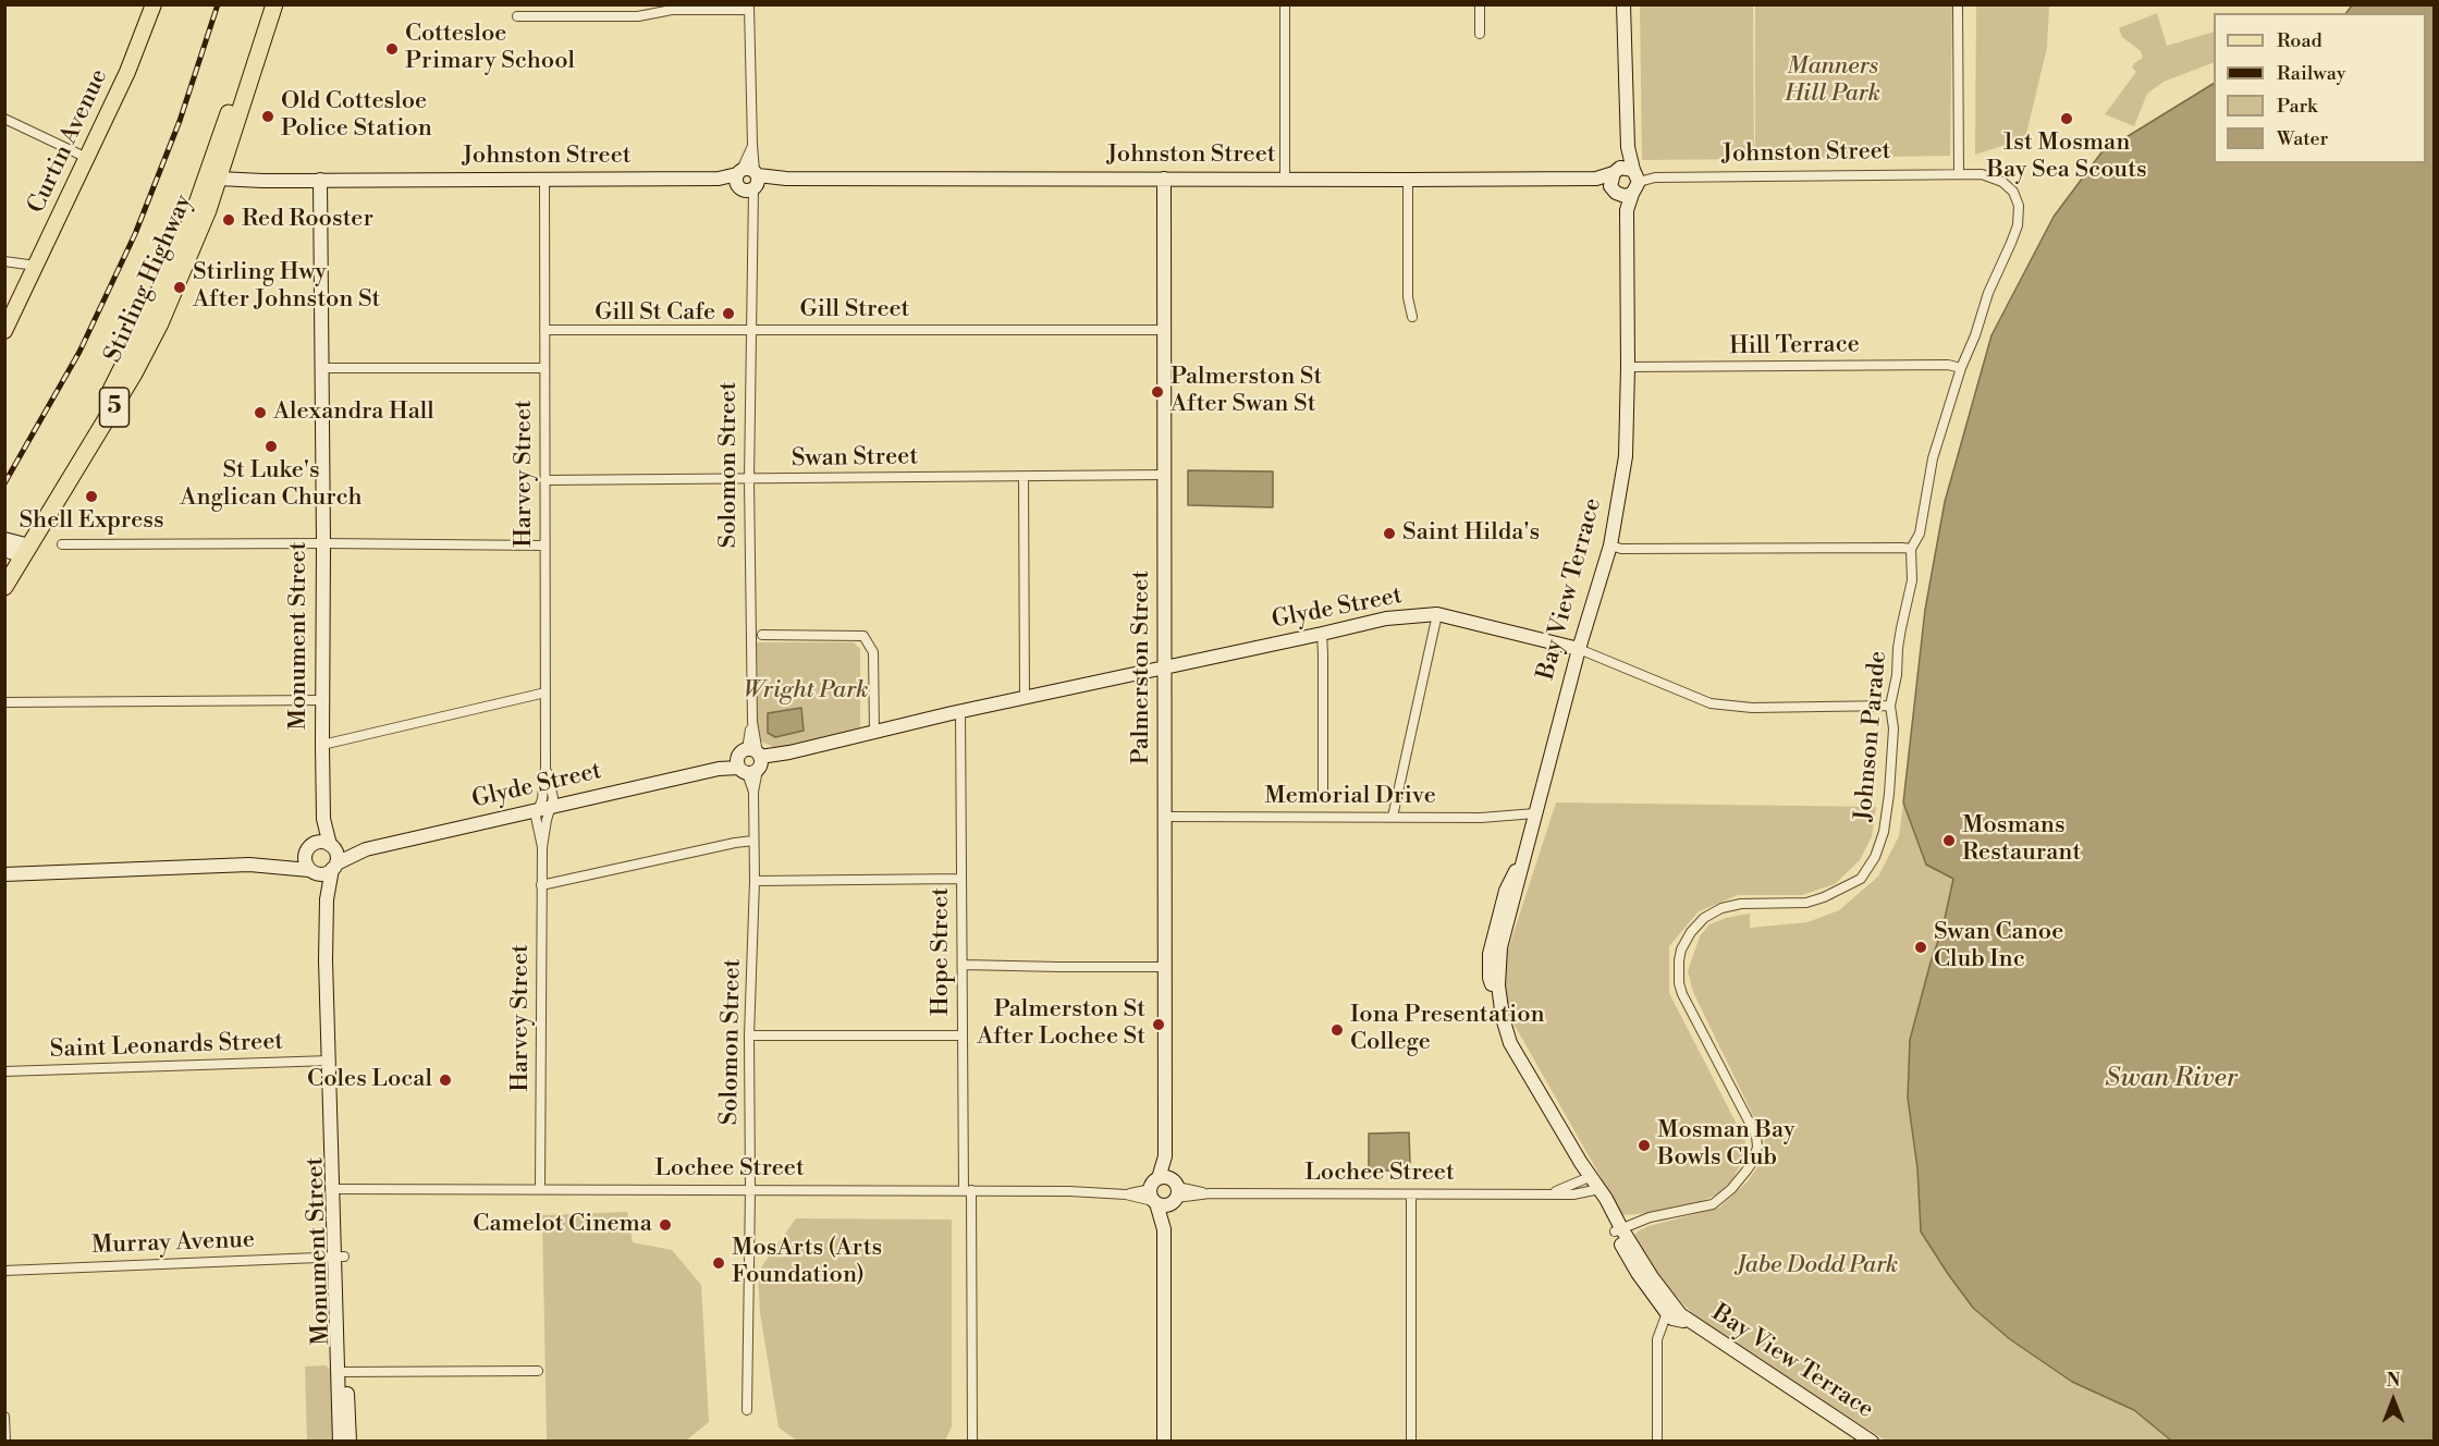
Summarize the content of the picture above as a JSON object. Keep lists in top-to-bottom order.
{
  "streets": {
    "highway": ["Stirling Highway", "5"],
    "main road": ["Curtin Avenue"],
    "street": [
      "Johnston Street",
      "Gill Street",
      "Hill Terrace",
      "Swan Street",
      "Solomon Street",
      "Harvey Street",
      "Bay View Terrace",
      "Glyde Street",
      "Monument Street",
      "Palmerston Street",
      "Johnson Parade",
      "Memorial Drive",
      "Hope Street",
      "Saint Leonards Street",
      "Lochee Street",
      "Murray Avenue"
    ]
  },
  "crossings": [
    ["Johnston Street", "Stirling Highway"],
    ["Johnston Street", "Solomon Street"],
    ["Johnston Street", "Harvey Street"],
    ["Johnston Street", "Bay View Terrace"],
    ["Johnston Street", "Monument Street"],
    ["Johnston Street", "Palmerston Street"],
    ["Johnston Street", "Johnson Parade"],
    ["Gill Street", "Solomon Street"],
    ["Gill Street", "Harvey Street"],
    ["Gill Street", "Palmerston Street"],
    ["Hill Terrace", "Bay View Terrace"],
    ["Hill Terrace", "Johnson Parade"],
    ["Swan Street", "Solomon Street"],
    ["Swan Street", "Harvey Street"],
    ["Swan Street", "Palmerston Street"],
    ["Solomon Street", "Glyde Street"],
    ["Solomon Street", "Lochee Street"],
    ["Harvey Street", "Glyde Street"],
    ["Harvey Street", "Lochee Street"],
    ["Bay View Terrace", "Glyde Street"],
    ["Bay View Terrace", "Johnson Parade"],
    ["Bay View Terrace", "Memorial Drive"],
    ["Bay View Terrace", "Lochee Street"],
    ["Glyde Street", "Monument Street"],
    ["Glyde Street", "Palmerston Street"],
    ["Glyde Street", "Johnson Parade"],
    ["Glyde Street", "Hope Street"],
    ["Monument Street", "Saint Leonards Street"],
    ["Monument Street", "Lochee Street"],
    ["Monument Street", "Murray Avenue"],
    ["Palmerston Street", "Memorial Drive"],
    ["Palmerston Street", "Lochee Street"],
    ["Hope Street", "Lochee Street"]
  ],
  "water": ["Swan River"],
  "parks": ["Manners Hill Park", "Wright Park", "Jabe Dodd Park"],
  "places": [
    "Cottesloe Primary School",
    "Old Cottesloe Police Station",
    "1st Mosman Bay Sea Scouts",
    "Red Rooster",
    "Stirling Hwy After Johnston St",
    "Gill St Cafe",
    "Palmerston St After Swan St",
    "Alexandra Hall",
    "St Luke's Anglican Church",
    "Shell Express",
    "Saint Hilda's",
    "Mosmans Restaurant",
    "Swan Canoe Club Inc",
    "Palmerston St After Lochee St",
    "Iona Presentation College",
    "Coles Local",
    "Mosman Bay Bowls Club",
    "Camelot Cinema",
    "MosArts (Arts Foundation)"
  ],
  "legend": [
    "Road",
    "Railway",
    "Park",
    "Water"
  ],
  "north": "top"
}
